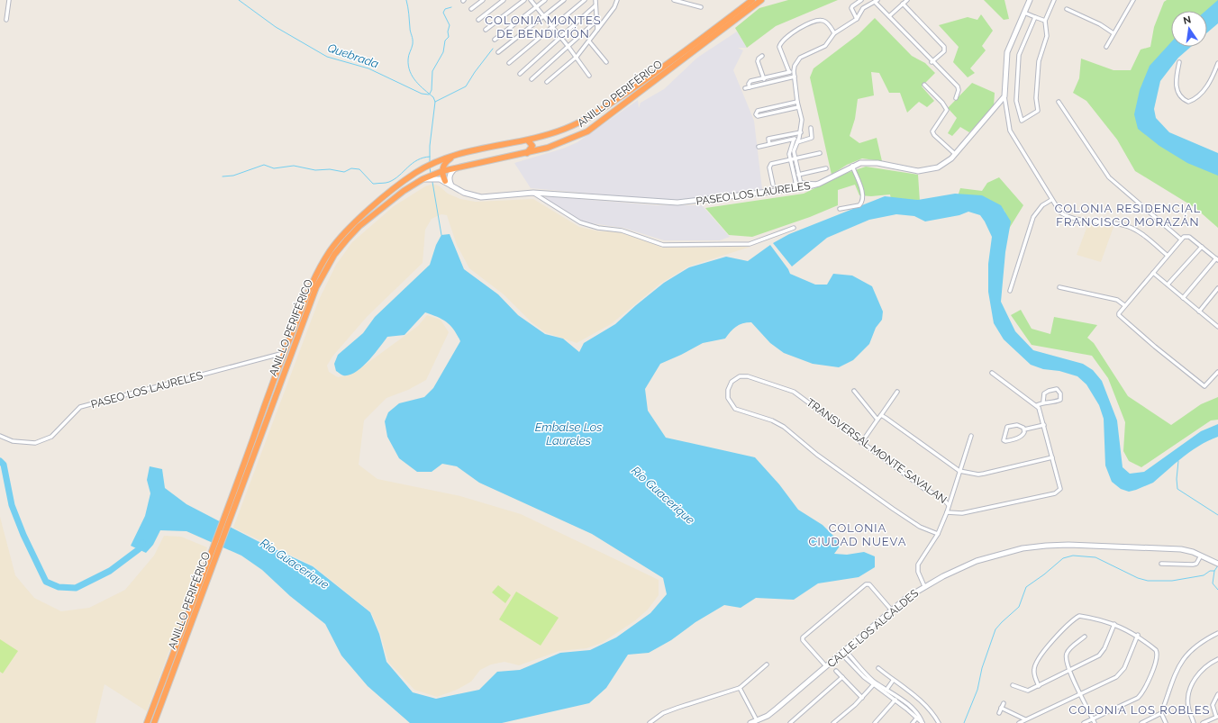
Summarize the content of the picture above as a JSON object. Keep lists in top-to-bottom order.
{
  "streets": {
    "highway": ["ANILLO PERIFÉRICO"],
    "street": ["PASEO LOS LAURELES", "TRANSVERSAL MONTE SAVALAN", "CALLE LOS ALCALDES"]
  },
  "crossings": [
    ["ANILLO PERIFÉRICO", "PASEO LOS LAURELES"]
  ],
  "districts": [
    "COLONIA MONTES DE BENDICIÓN",
    "COLONIA RESIDENCIAL FRANCISCO MORAZÁN",
    "COLONIA CIUDAD NUEVA",
    "COLONIA LOS ROBLES"
  ],
  "water": ["Quebrada", "Embalse Los Laureles", "Río Guacerique"],
  "north": "top"
}
